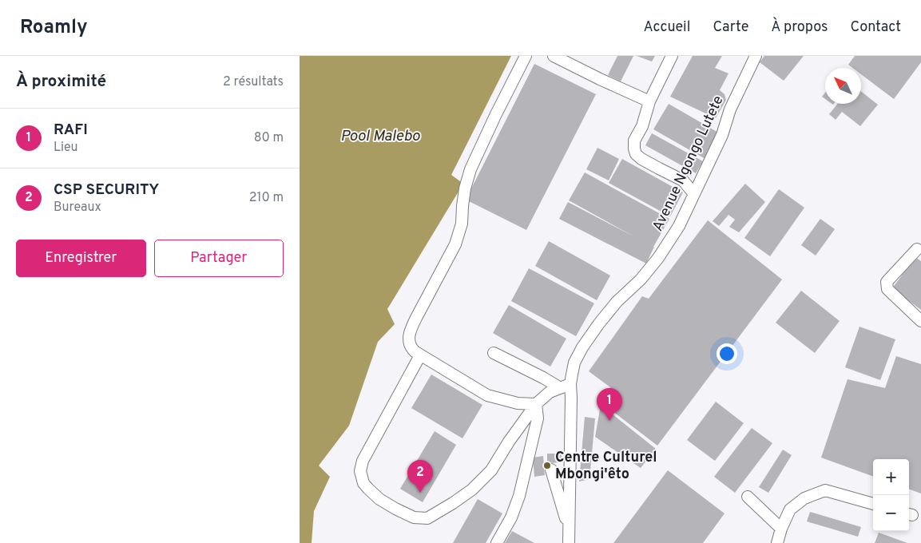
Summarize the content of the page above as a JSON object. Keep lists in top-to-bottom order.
{
  "streets": {
    "street": ["Avenue Ngongo Lutete"]
  },
  "water": ["Pool Malebo"],
  "places": ["Centre Culturel Mbongi'êto"],
  "north": "top left",
  "page": {
    "header": "Roamly",
    "nav": [
      "Accueil",
      "Carte",
      "À propos",
      "Contact"
    ],
    "heading": ["À proximité", "2 résultats"],
    "list": [
      {
        "mark": "1",
        "name": "RAFI",
        "note": "Lieu",
        "value": "80 m"
      },
      {
        "mark": "2",
        "name": "CSP SECURITY",
        "note": "Bureaux",
        "value": "210 m"
      }
    ],
    "buttons": ["Enregistrer", "Partager"],
    "pins": ["1", "2"],
    "map_buttons": ["+", "−"]
  }
}
